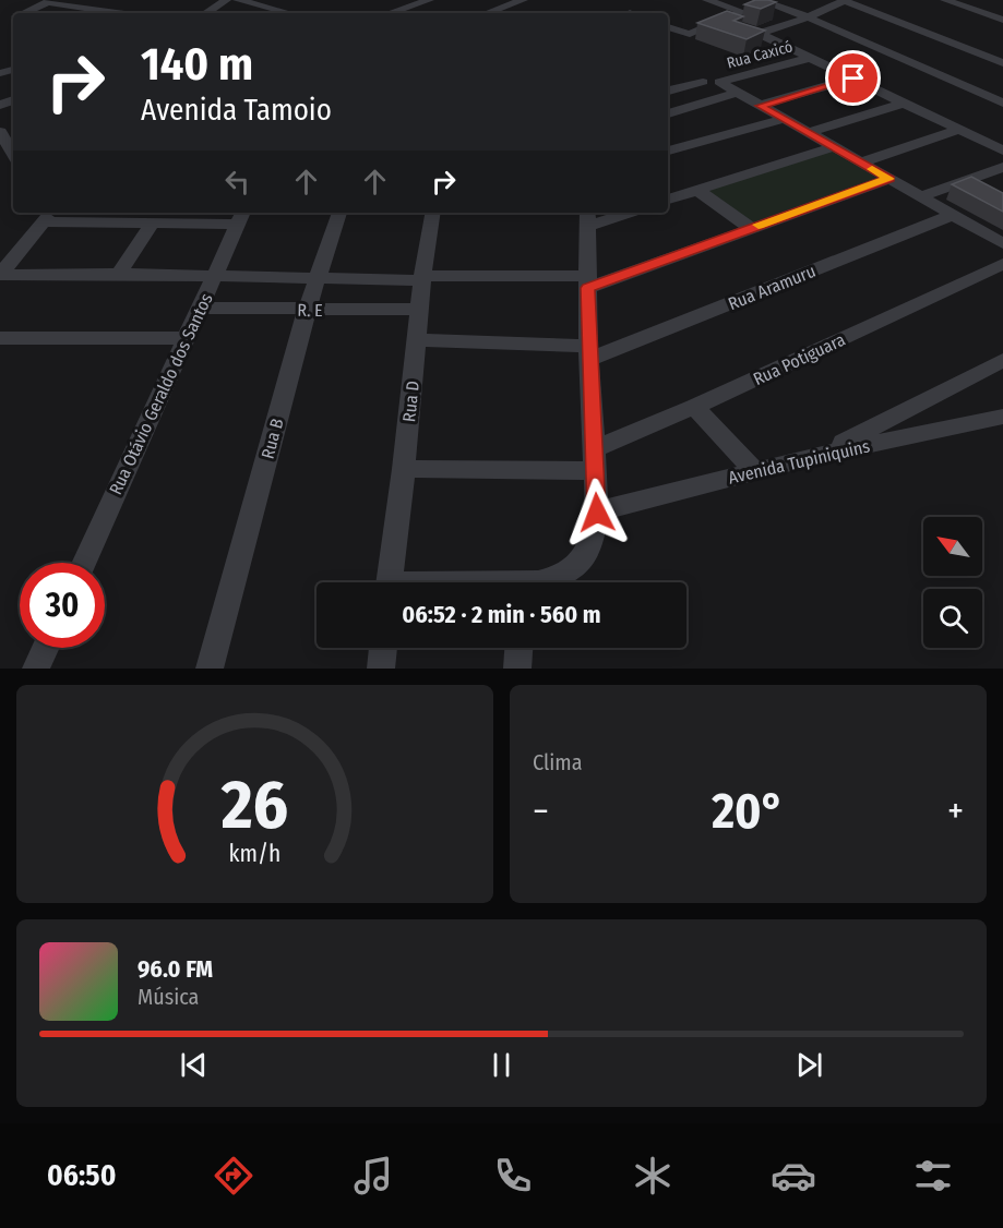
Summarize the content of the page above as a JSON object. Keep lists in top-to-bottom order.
{
  "streets": {
    "street": [
      "Rua Caxicó",
      "Rua Aramuru",
      "R. E",
      "Rua Potiguara",
      "Rua Otávio Geraldo dos Santos",
      "Rua D",
      "Rua B",
      "Avenida Tupiniquins"
    ]
  },
  "crossings": [
    ["R. E", "Rua Otávio Geraldo dos Santos"],
    ["R. E", "Rua D"],
    ["R. E", "Rua B"]
  ],
  "north": "top left",
  "page": {
    "turn": ["140 m", "Avenida Tamoio"],
    "limit": "30",
    "trip": "06:52 · 2 min · 560 m",
    "tile": "Clima",
    "heat": ["−", "20°", "+"],
    "song": ["96.0 FM", "Música"],
    "tabs": "06:50",
    "gauge": ["26", "km/h"]
  }
}
